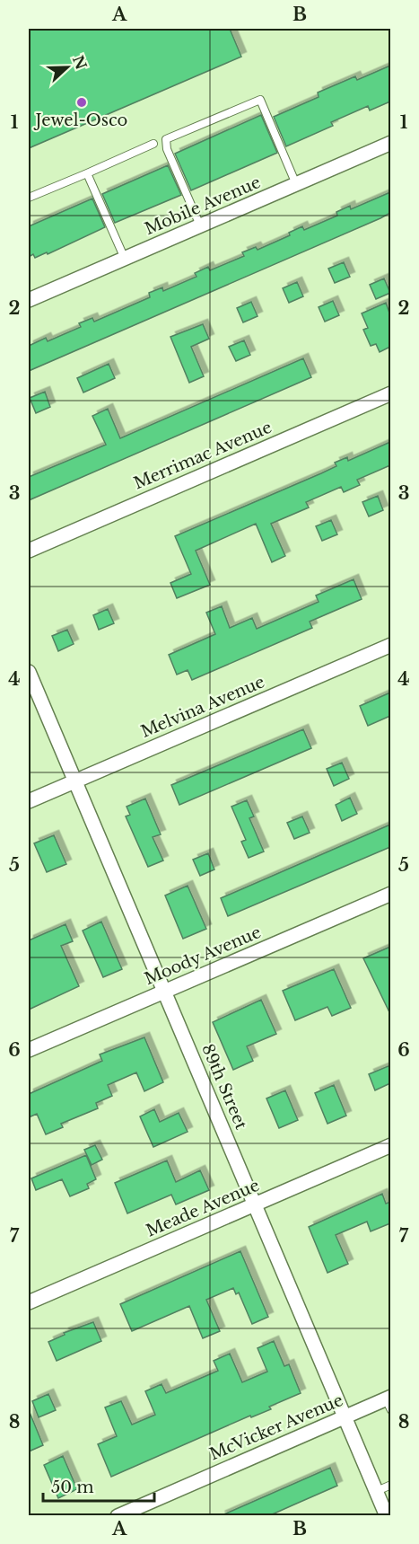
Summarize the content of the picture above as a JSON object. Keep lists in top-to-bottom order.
{
  "streets": {
    "street": [
      "Mobile Avenue",
      "Merrimac Avenue",
      "Melvina Avenue",
      "Moody Avenue",
      "89th Street",
      "Meade Avenue",
      "McVicker Avenue"
    ]
  },
  "crossings": [
    ["Melvina Avenue", "89th Street"],
    ["Moody Avenue", "89th Street"],
    ["89th Street", "Meade Avenue"],
    ["89th Street", "McVicker Avenue"]
  ],
  "places": ["Jewel-Osco"],
  "scale_bar": "50 m",
  "north": "right",
  "grid": {
    "columns": ["A", "B"],
    "rows": [
      "1",
      "2",
      "3",
      "4",
      "5",
      "6",
      "7",
      "8"
    ]
  }
}
